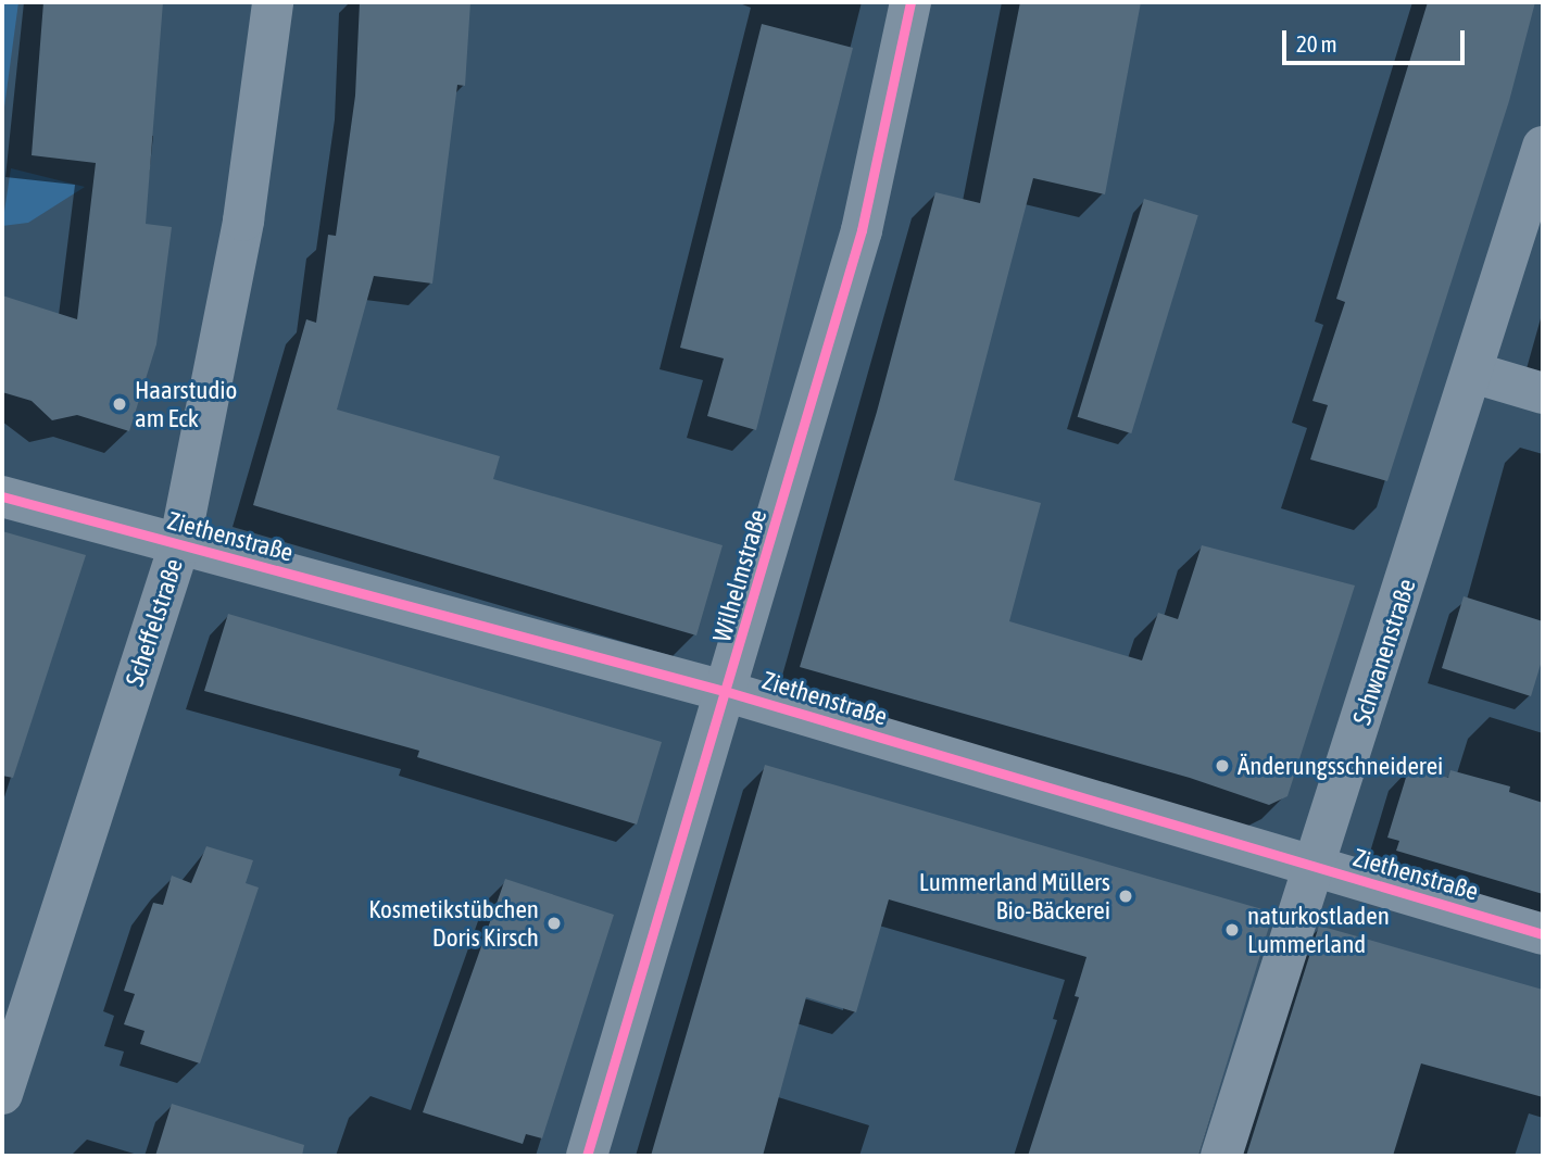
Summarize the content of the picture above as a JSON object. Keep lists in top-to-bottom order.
{
  "streets": {
    "street": [
      "Ziethenstraße",
      "Wilhelmstraße",
      "Scheffelstraße",
      "Schwanenstraße"
    ]
  },
  "crossings": [
    ["Ziethenstraße", "Wilhelmstraße"],
    ["Ziethenstraße", "Scheffelstraße"],
    ["Ziethenstraße", "Schwanenstraße"]
  ],
  "places": [
    "Haarstudio am Eck",
    "Änderungsschneiderei",
    "Lummerland Müllers Bio-Bäckerei",
    "Kosmetikstübchen Doris Kirsch",
    "naturkostladen Lummerland"
  ],
  "scale_bar": "20 m"
}
